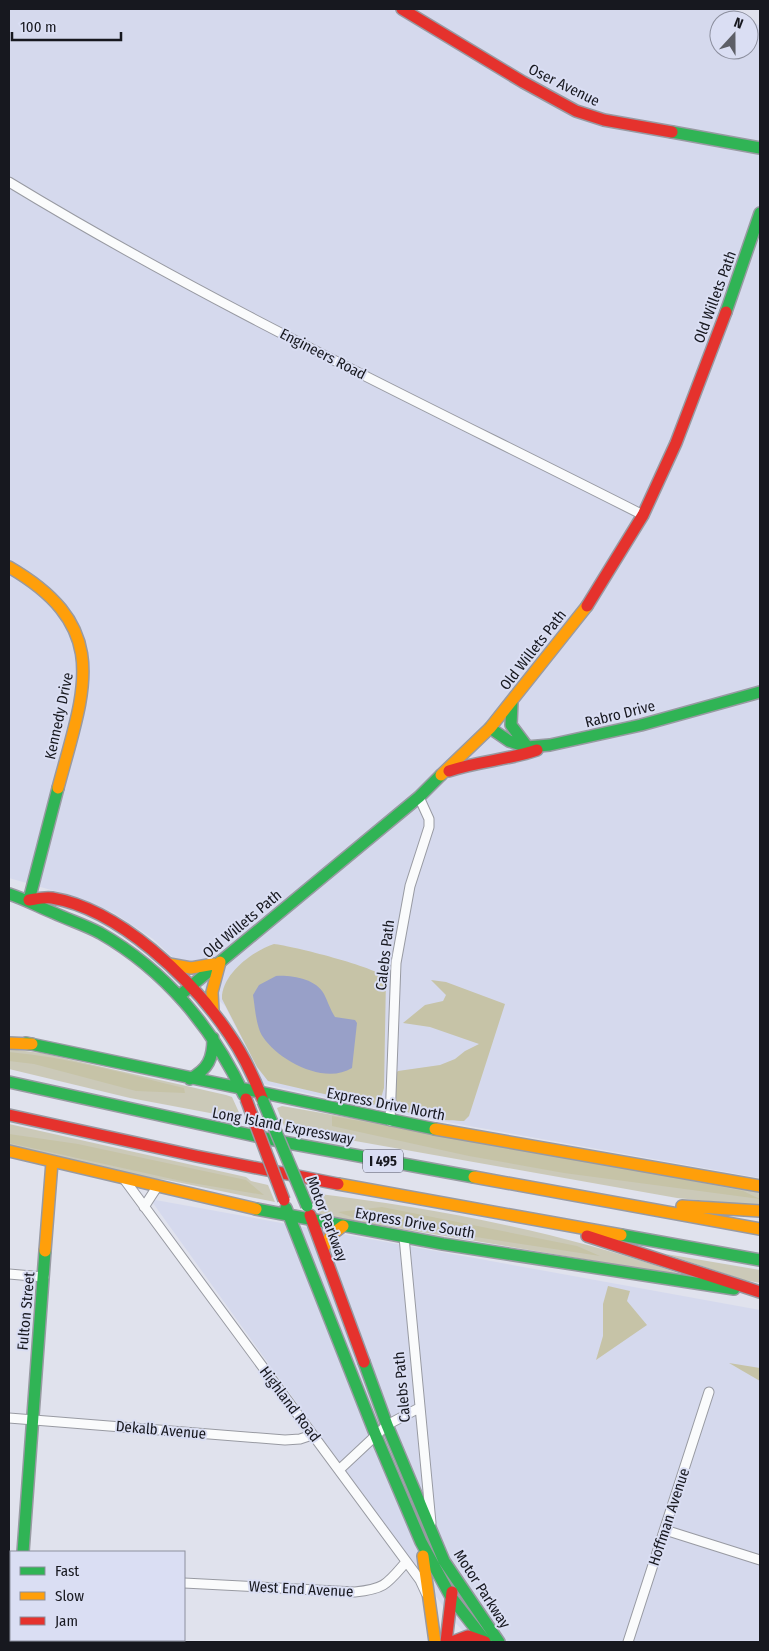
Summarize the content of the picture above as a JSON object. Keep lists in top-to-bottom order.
{
  "streets": {
    "main road": [
      "Oser Avenue",
      "Old Willets Path",
      "Rabro Drive",
      "Kennedy Drive",
      "Express Drive North",
      "Long Island Expressway",
      "I 495",
      "Motor Parkway",
      "Express Drive South",
      "Fulton Street"
    ],
    "street": [
      "Engineers Road",
      "Calebs Path",
      "Highland Road",
      "Dekalb Avenue",
      "Hoffman Avenue",
      "West End Avenue"
    ]
  },
  "crossings": [
    ["Old Willets Path", "Engineers Road"],
    ["Old Willets Path", "Rabro Drive"],
    ["Old Willets Path", "Calebs Path"],
    ["Old Willets Path", "Motor Parkway"],
    ["Kennedy Drive", "Motor Parkway"],
    ["Calebs Path", "Express Drive North"],
    ["Calebs Path", "Motor Parkway"],
    ["Calebs Path", "Express Drive South"],
    ["Express Drive North", "Motor Parkway"],
    ["Motor Parkway", "Express Drive South"],
    ["Express Drive South", "Fulton Street"],
    ["Express Drive South", "Highland Road"],
    ["Fulton Street", "Dekalb Avenue"],
    ["Highland Road", "Dekalb Avenue"],
    ["Highland Road", "West End Avenue"]
  ],
  "legend": ["Fast", "Slow", "Jam"],
  "scale_bar": "100 m",
  "north": "top"
}
